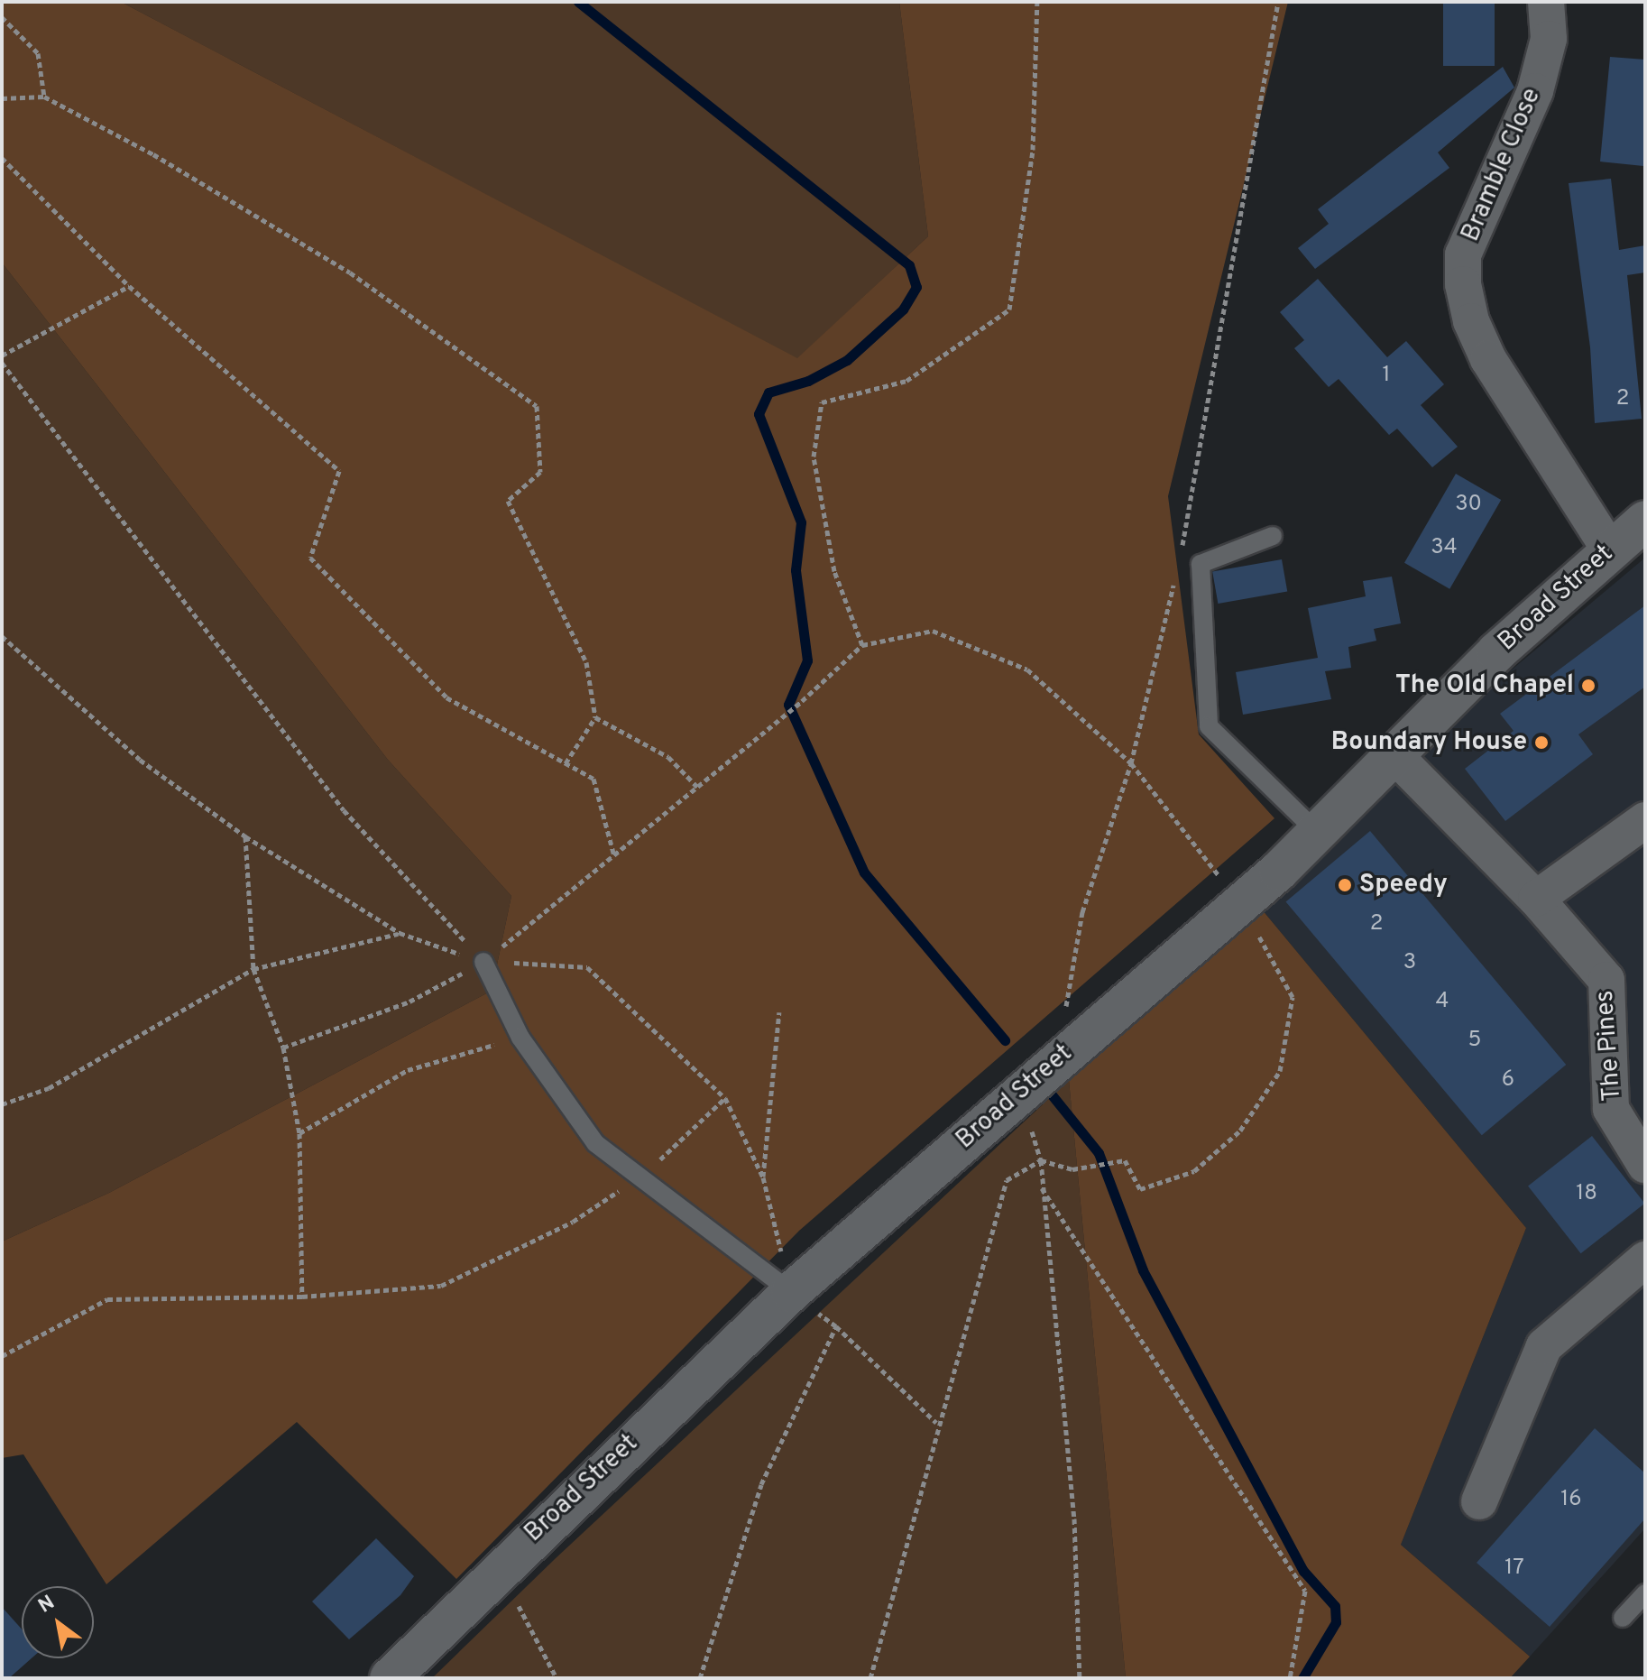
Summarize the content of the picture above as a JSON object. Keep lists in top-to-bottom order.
{
  "streets": {
    "street": ["Bramble Close", "Broad Street", "The Pines"]
  },
  "crossings": [
    ["Bramble Close", "Broad Street"],
    ["Broad Street", "The Pines"]
  ],
  "places": ["The Old Chapel", "Boundary House", "Speedy"],
  "house_numbers": [
    "1",
    "2",
    "30",
    "34",
    "2",
    "3",
    "4",
    "5",
    "6",
    "18",
    "16",
    "17"
  ],
  "north": "top left"
}
